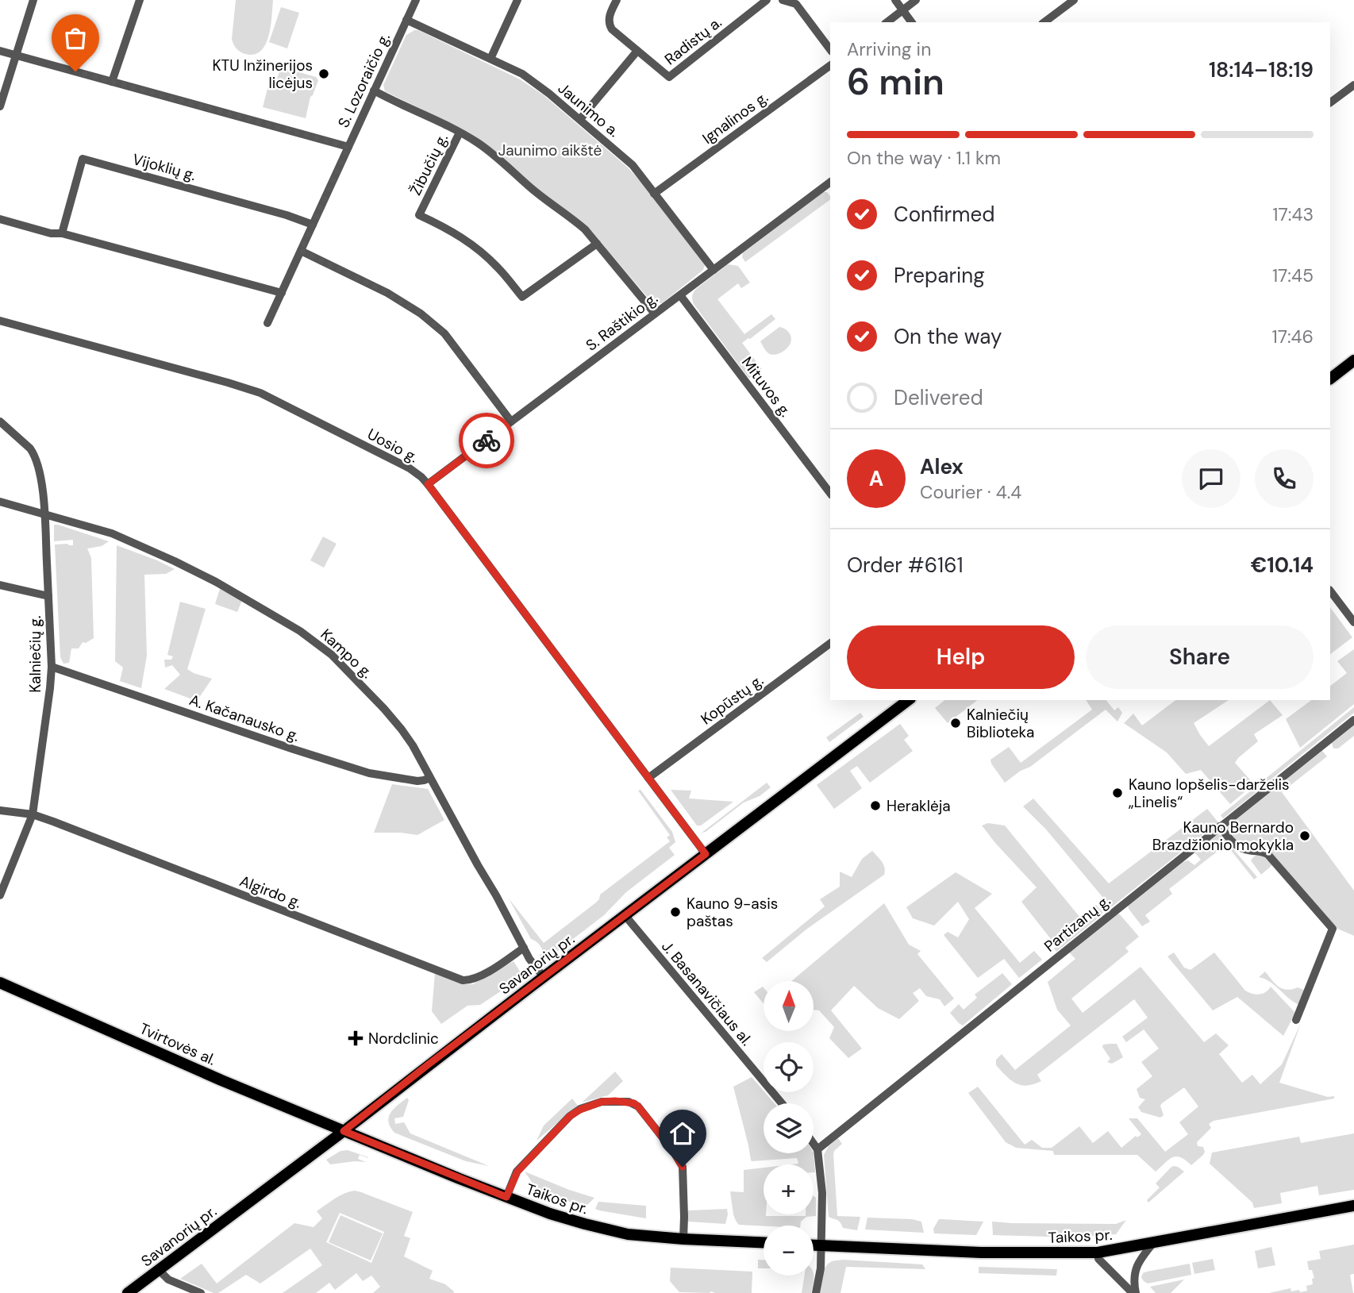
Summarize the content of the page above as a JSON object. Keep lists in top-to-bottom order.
{
  "streets": {
    "main road": ["Savanorių pr.", "Tvirtovės al.", "Taikos pr."],
    "street": [
      "Radistų a.",
      "S. Lozoraičio g.",
      "Jaunimo a.",
      "Ignalinos g.",
      "Žibučių g.",
      "Vijoklių g.",
      "S. Raštikio g.",
      "Mituvos g.",
      "Uosio g.",
      "Kampo g.",
      "Kalniečių g.",
      "Kopūstų g.",
      "A. Kačanausko g.",
      "Algirdo g.",
      "Partizanų g.",
      "J. Basanavičiaus al."
    ]
  },
  "crossings": [
    ["S. Lozoraičio g.", "Jaunimo a."],
    ["S. Lozoraičio g.", "Vijoklių g."],
    ["Jaunimo a.", "Ignalinos g."],
    ["Jaunimo a.", "S. Raštikio g."],
    ["S. Raštikio g.", "Mituvos g."],
    ["S. Raštikio g.", "Uosio g."],
    ["Uosio g.", "Kopūstų g."],
    ["Uosio g.", "Savanorių pr."],
    ["Kampo g.", "Kalniečių g."],
    ["Kampo g.", "A. Kačanausko g."],
    ["Kampo g.", "Algirdo g."],
    ["Kampo g.", "Savanorių pr."],
    ["Kalniečių g.", "A. Kačanausko g."],
    ["Kalniečių g.", "Algirdo g."],
    ["Savanorių pr.", "J. Basanavičiaus al."],
    ["Savanorių pr.", "Tvirtovės al."],
    ["Savanorių pr.", "Taikos pr."],
    ["Tvirtovės al.", "Taikos pr."]
  ],
  "parks": ["Jaunimo aikštė"],
  "places": {
    "other": [
      "KTU Inžinerijos licėjus",
      "Kalniečių Biblioteka",
      "Kauno lopšelis-darželis „Linelis“",
      "Heraklėja",
      "Kauno Bernardo Brazdžionio mokykla",
      "Kauno 9-asis paštas"
    ],
    "health": ["Nordclinic"]
  },
  "north": "top",
  "page": {
    "heading": ["6 min", "Arriving in", "18:14–18:19"],
    "panel": [
      "Alex",
      "Courier · 4.4",
      "Order #6161",
      "€10.14"
    ],
    "bar": "On the way · 1.1 km",
    "list": [
      ["Confirmed", "17:43"],
      ["Preparing", "17:45"],
      ["On the way", "17:46"],
      "Delivered"
    ],
    "round": "A",
    "buttons": ["Help", "Share"],
    "map_buttons": ["+", "−"]
  }
}
